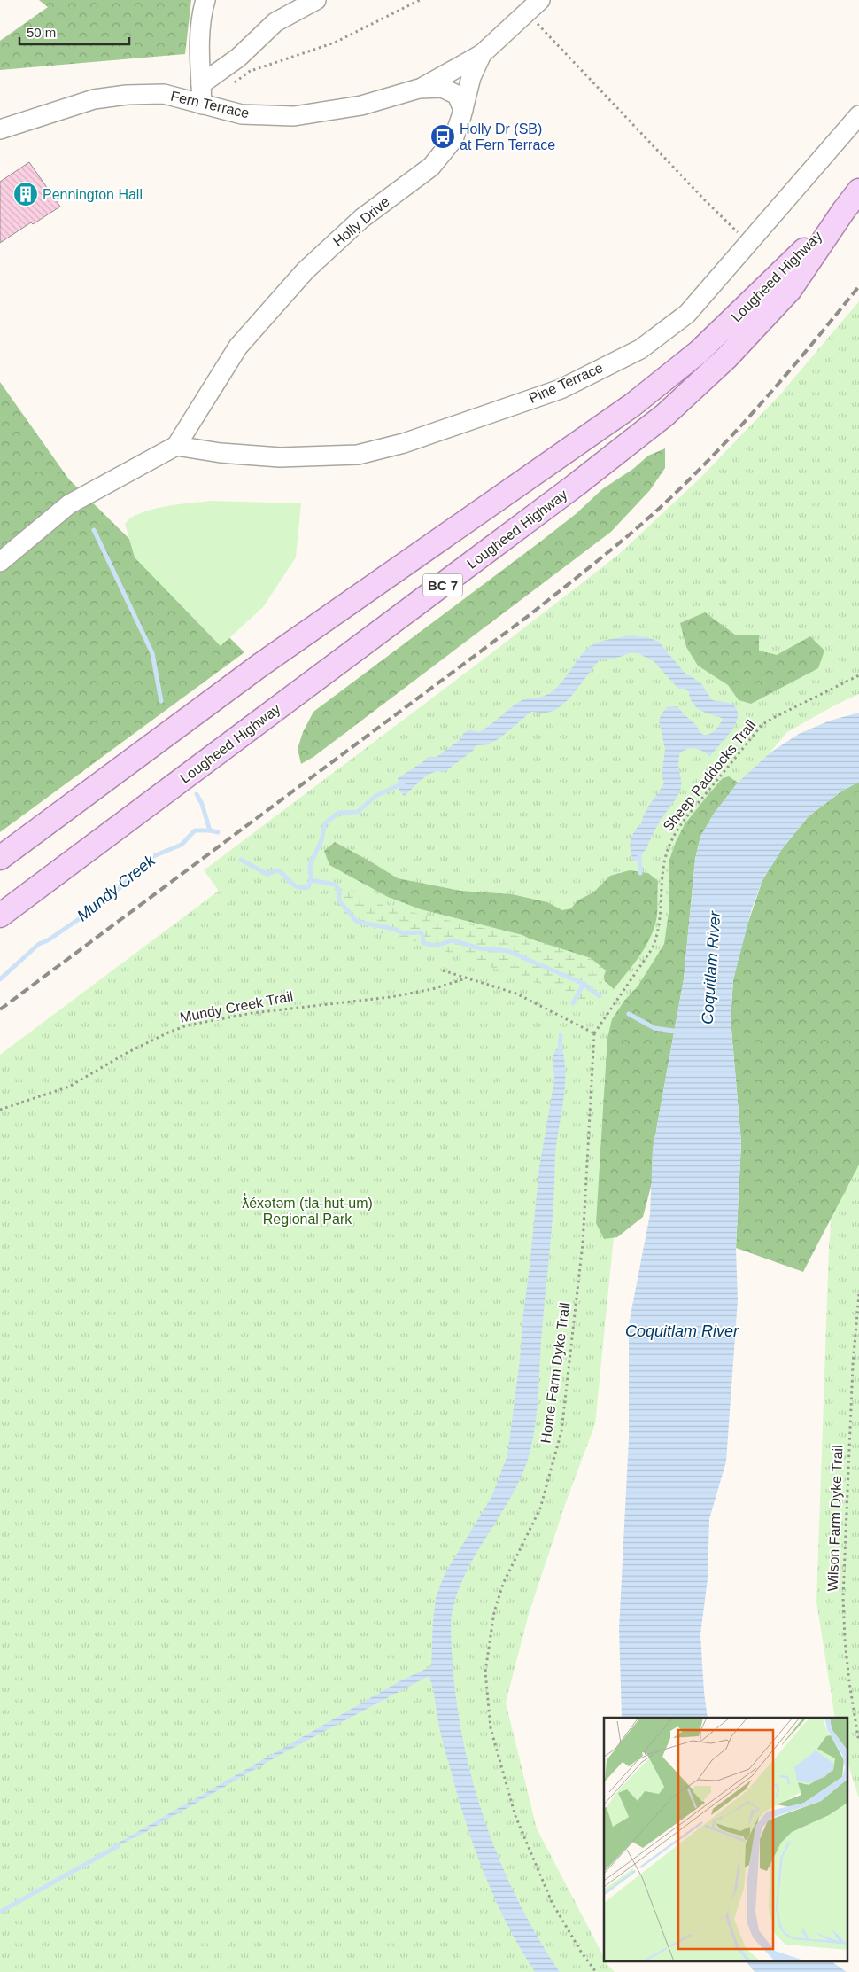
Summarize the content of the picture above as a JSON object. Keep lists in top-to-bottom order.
{
  "streets": {
    "main road": ["Lougheed Highway", "BC 7"],
    "street": ["Fern Terrace", "Holly Drive", "Pine Terrace"],
    "path": [
      "Sheep Paddocks Trail",
      "Mundy Creek Trail",
      "Home Farm Dyke Trail",
      "Wilson Farm Dyke Trail"
    ]
  },
  "crossings": [
    ["Fern Terrace", "Holly Drive"],
    ["Holly Drive", "Pine Terrace"],
    ["Sheep Paddocks Trail", "Home Farm Dyke Trail"]
  ],
  "water": ["Mundy Creek", "Coquitlam River"],
  "parks": ["ƛ̓éxətəm (tla-hut-um) Regional Park"],
  "places": {
    "bus stop": ["Holly Dr (SB) at Fern Terrace"],
    "building": ["Pennington Hall"]
  },
  "scale_bar": "50 m"
}
